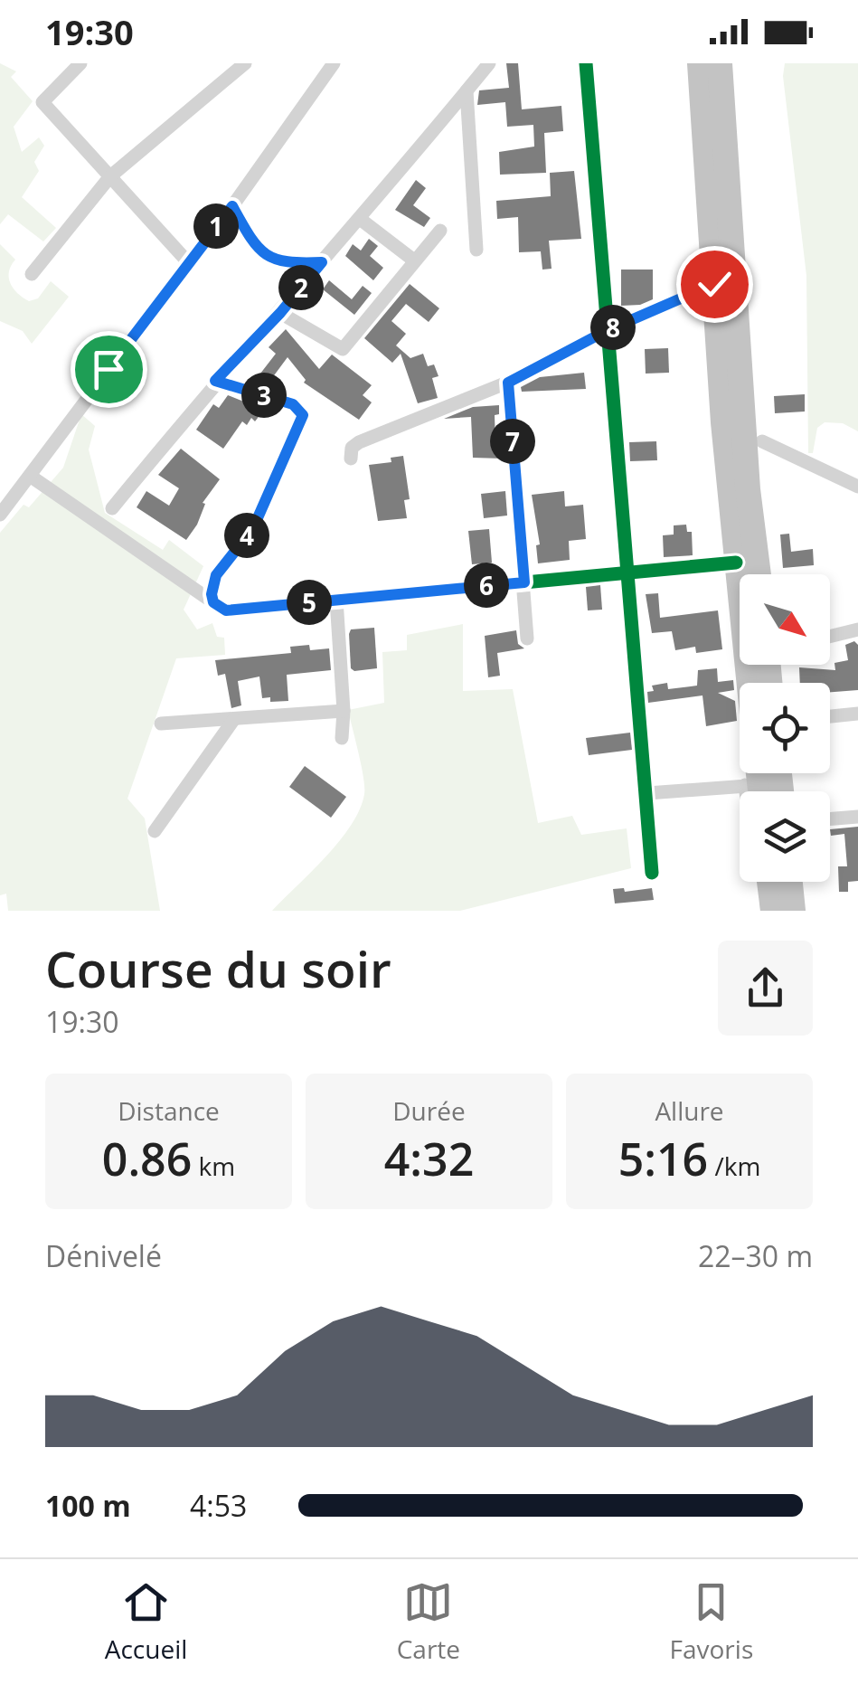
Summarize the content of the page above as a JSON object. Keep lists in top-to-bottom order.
{
  "north": "bottom right",
  "page": {
    "status": "19:30",
    "pins": [
      "1",
      "2",
      "8",
      "3",
      "7",
      "4",
      "6",
      "5"
    ],
    "heading": ["Course du soir", "19:30"],
    "stats": [
      ["Distance", "0.86 km"],
      ["Durée", "4:32"],
      ["Allure", "5:16 /km"]
    ],
    "chart": ["Dénivelé", "22–30 m"],
    "list": [
      {
        "name": "100 m",
        "note": "4:53"
      }
    ],
    "tabs": ["Accueil", "Carte", "Favoris"]
  }
}
